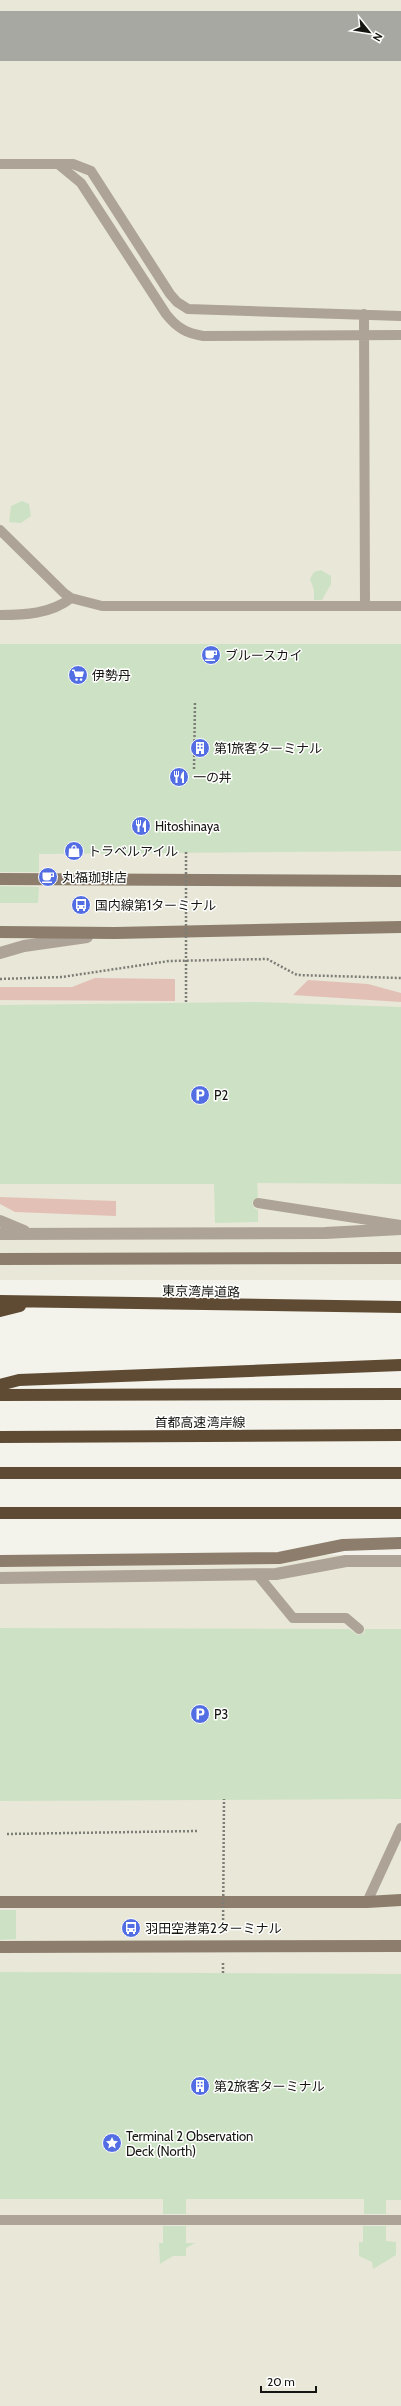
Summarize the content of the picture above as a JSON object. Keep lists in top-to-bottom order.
{
  "streets": {
    "highway": ["東京湾岸道路", "首都高速湾岸線"]
  },
  "places": {
    "cafe": ["ブルースカイ", "丸福珈琲店"],
    "supermarket": ["伊勢丹"],
    "building": ["第1旅客ターミナル", "第2旅客ターミナル"],
    "restaurant": ["一の丼", "Hitoshinaya"],
    "shop": ["トラベルアイル"],
    "bus stop": ["国内線第1ターミナル", "羽田空港第2ターミナル"],
    "parking": ["P2", "P3"],
    "place": ["Terminal 2 Observation Deck (North)"]
  },
  "scale_bar": "20 m",
  "north": "bottom right"
}
